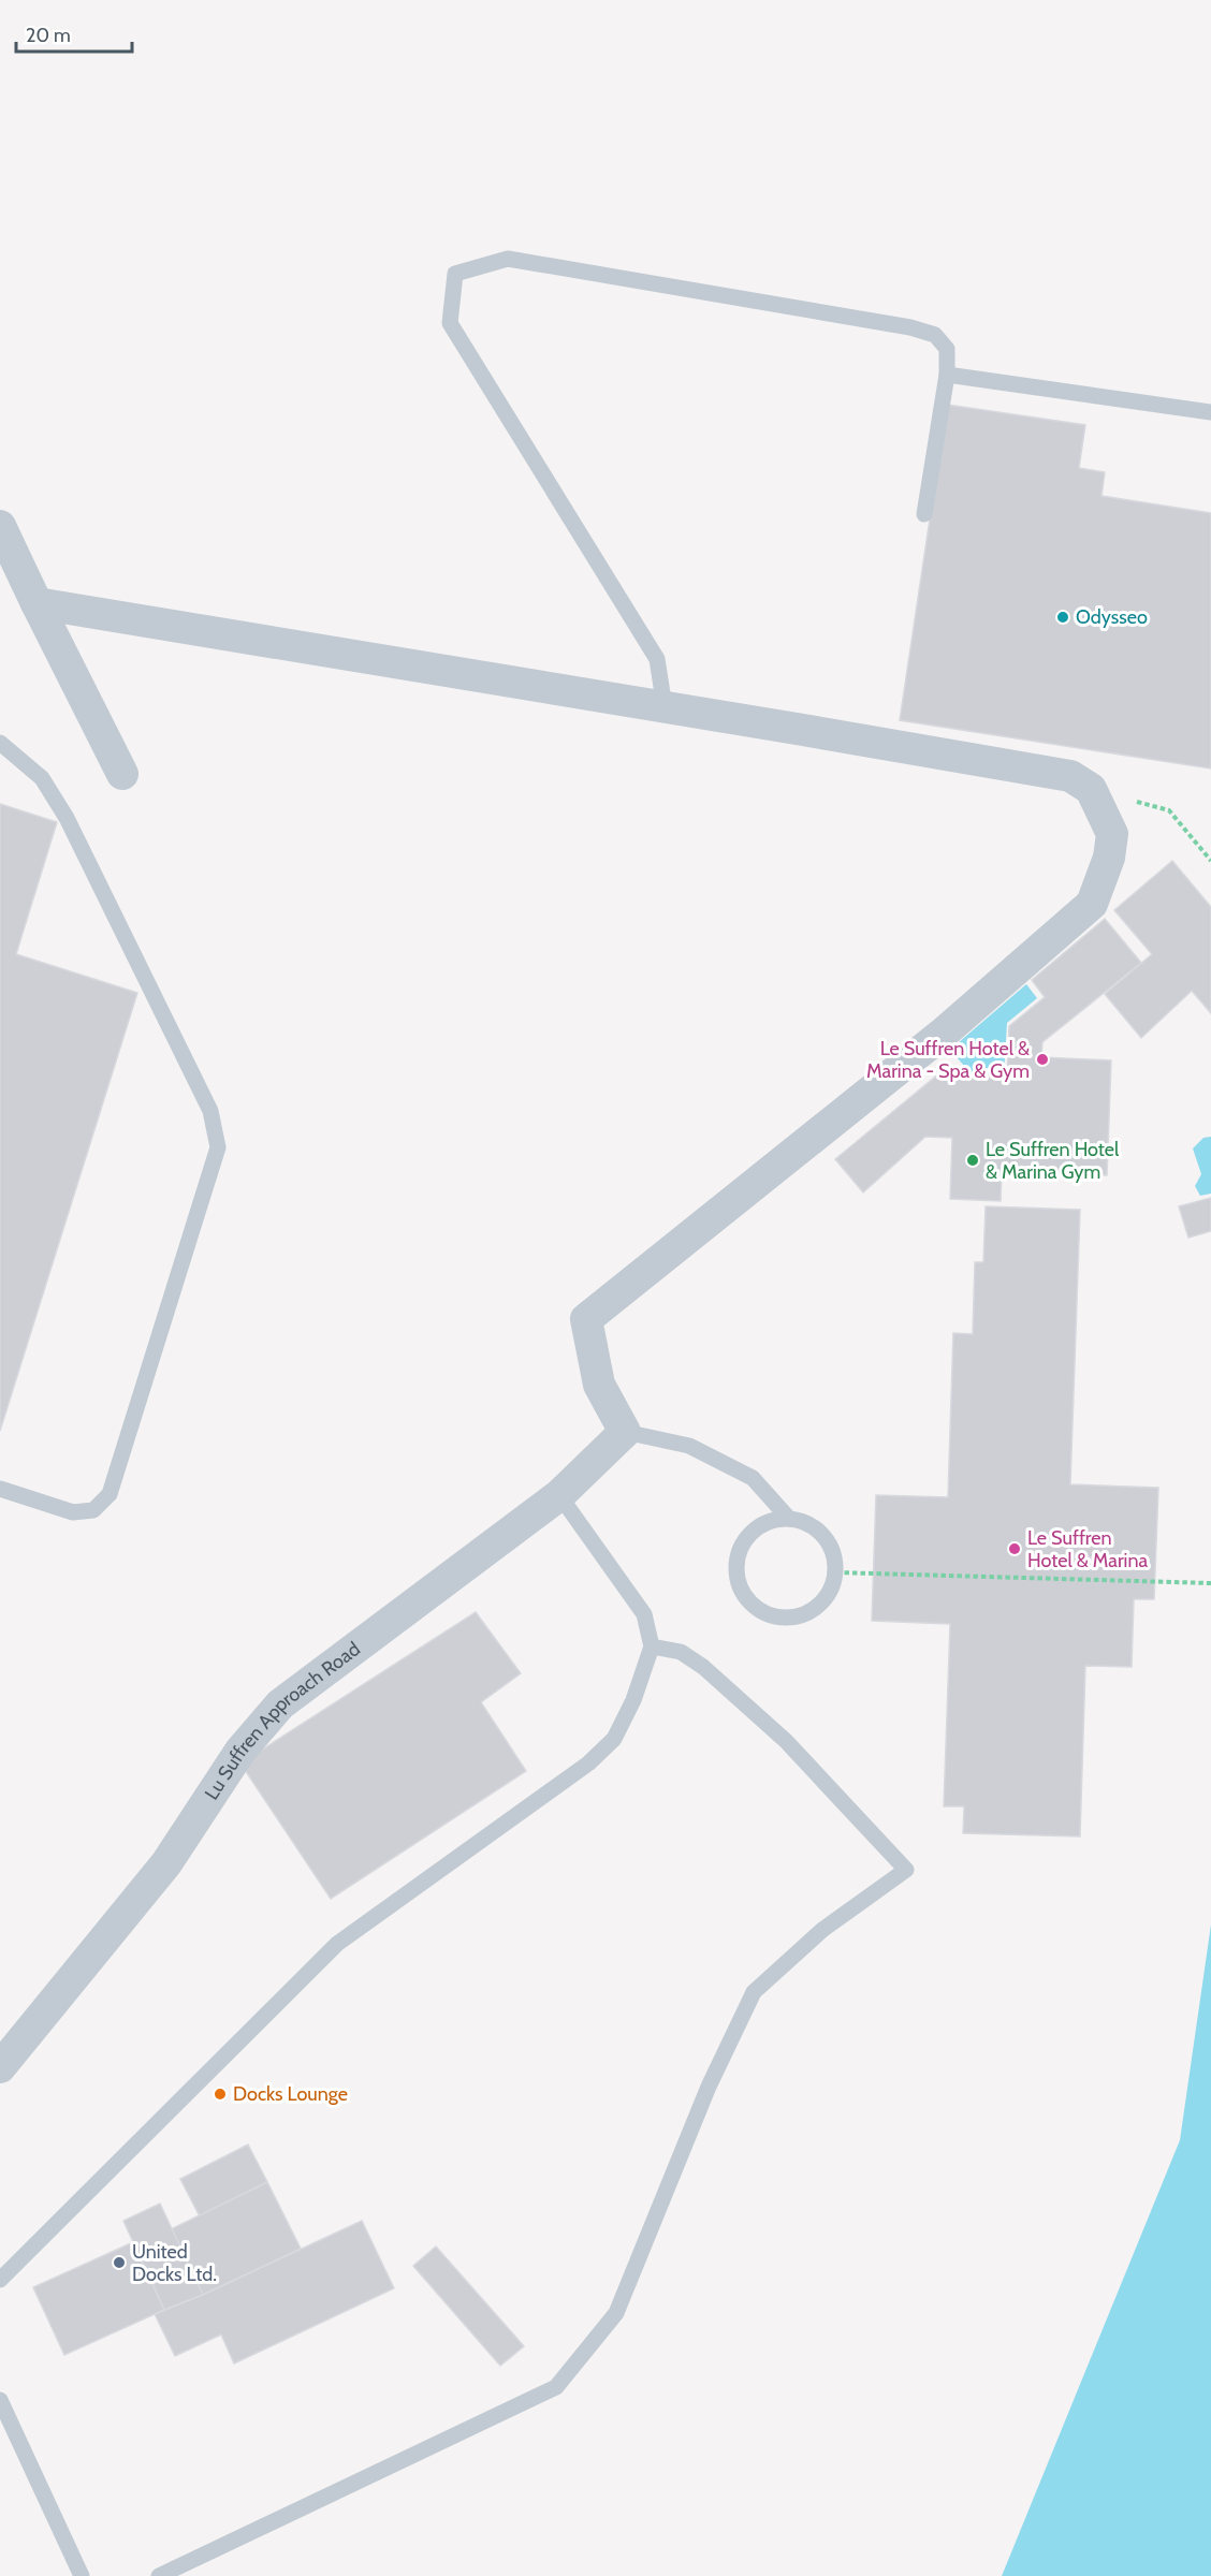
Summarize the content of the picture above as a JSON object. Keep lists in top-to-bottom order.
{
  "streets": {
    "street": ["Lu Suffren Approach Road"]
  },
  "places": [
    "Odysseo",
    "Le Suffren Hotel & Marina - Spa & Gym",
    "Le Suffren Hotel & Marina Gym",
    "Le Suffren Hotel & Marina",
    "Docks Lounge",
    "United Docks Ltd."
  ],
  "scale_bar": "20 m"
}
